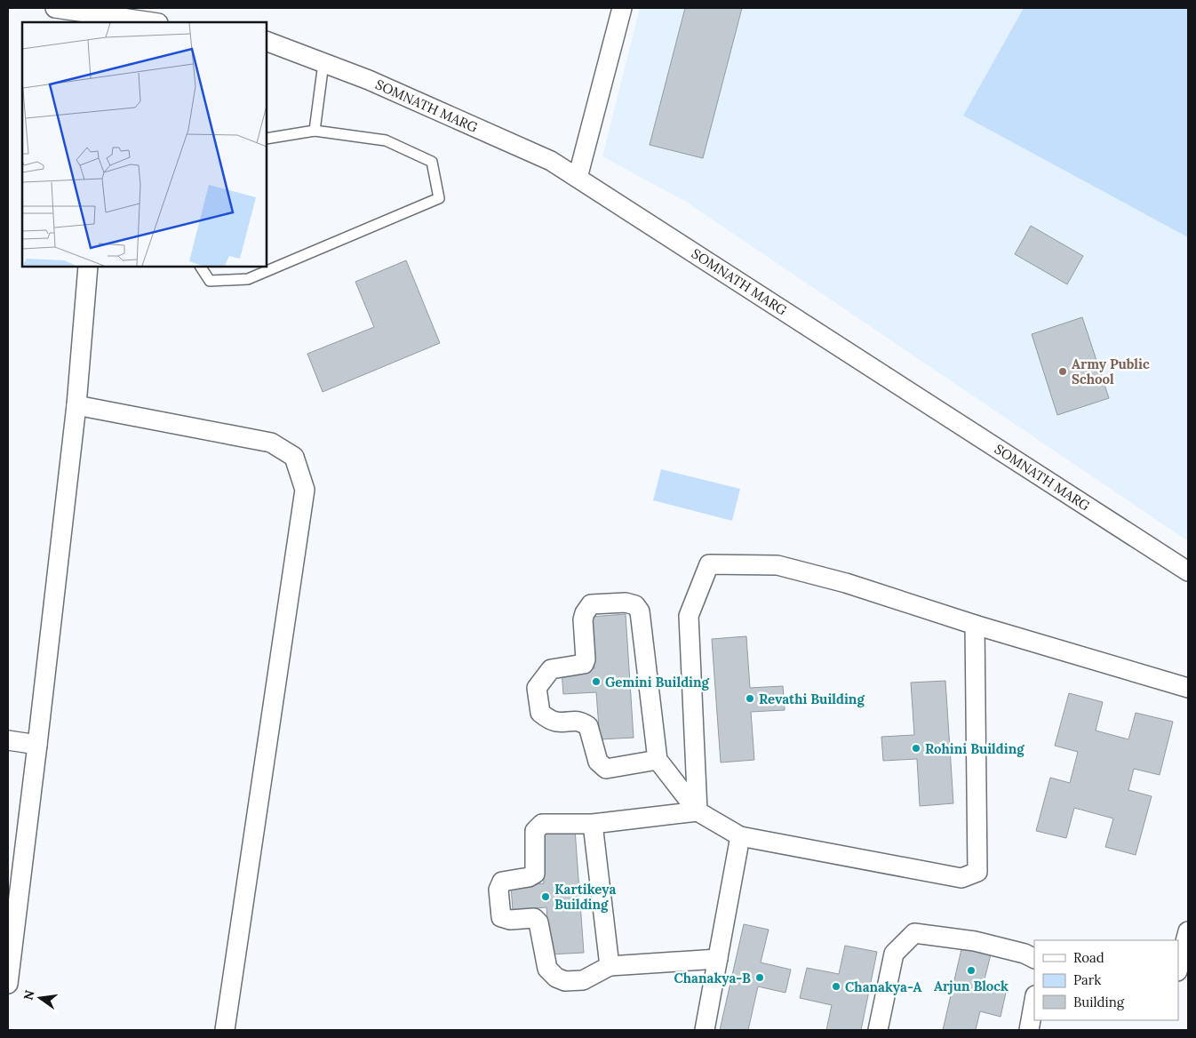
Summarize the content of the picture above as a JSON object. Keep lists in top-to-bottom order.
{
  "streets": {
    "street": ["SOMNATH MARG"]
  },
  "places": [
    "Army Public School",
    "Gemini Building",
    "Revathi Building",
    "Rohini Building",
    "Kartikeya Building",
    "Arjun Block",
    "Chanakya-B",
    "Chanakya-A"
  ],
  "legend": ["Road", "Park", "Building"],
  "north": "left"
}
